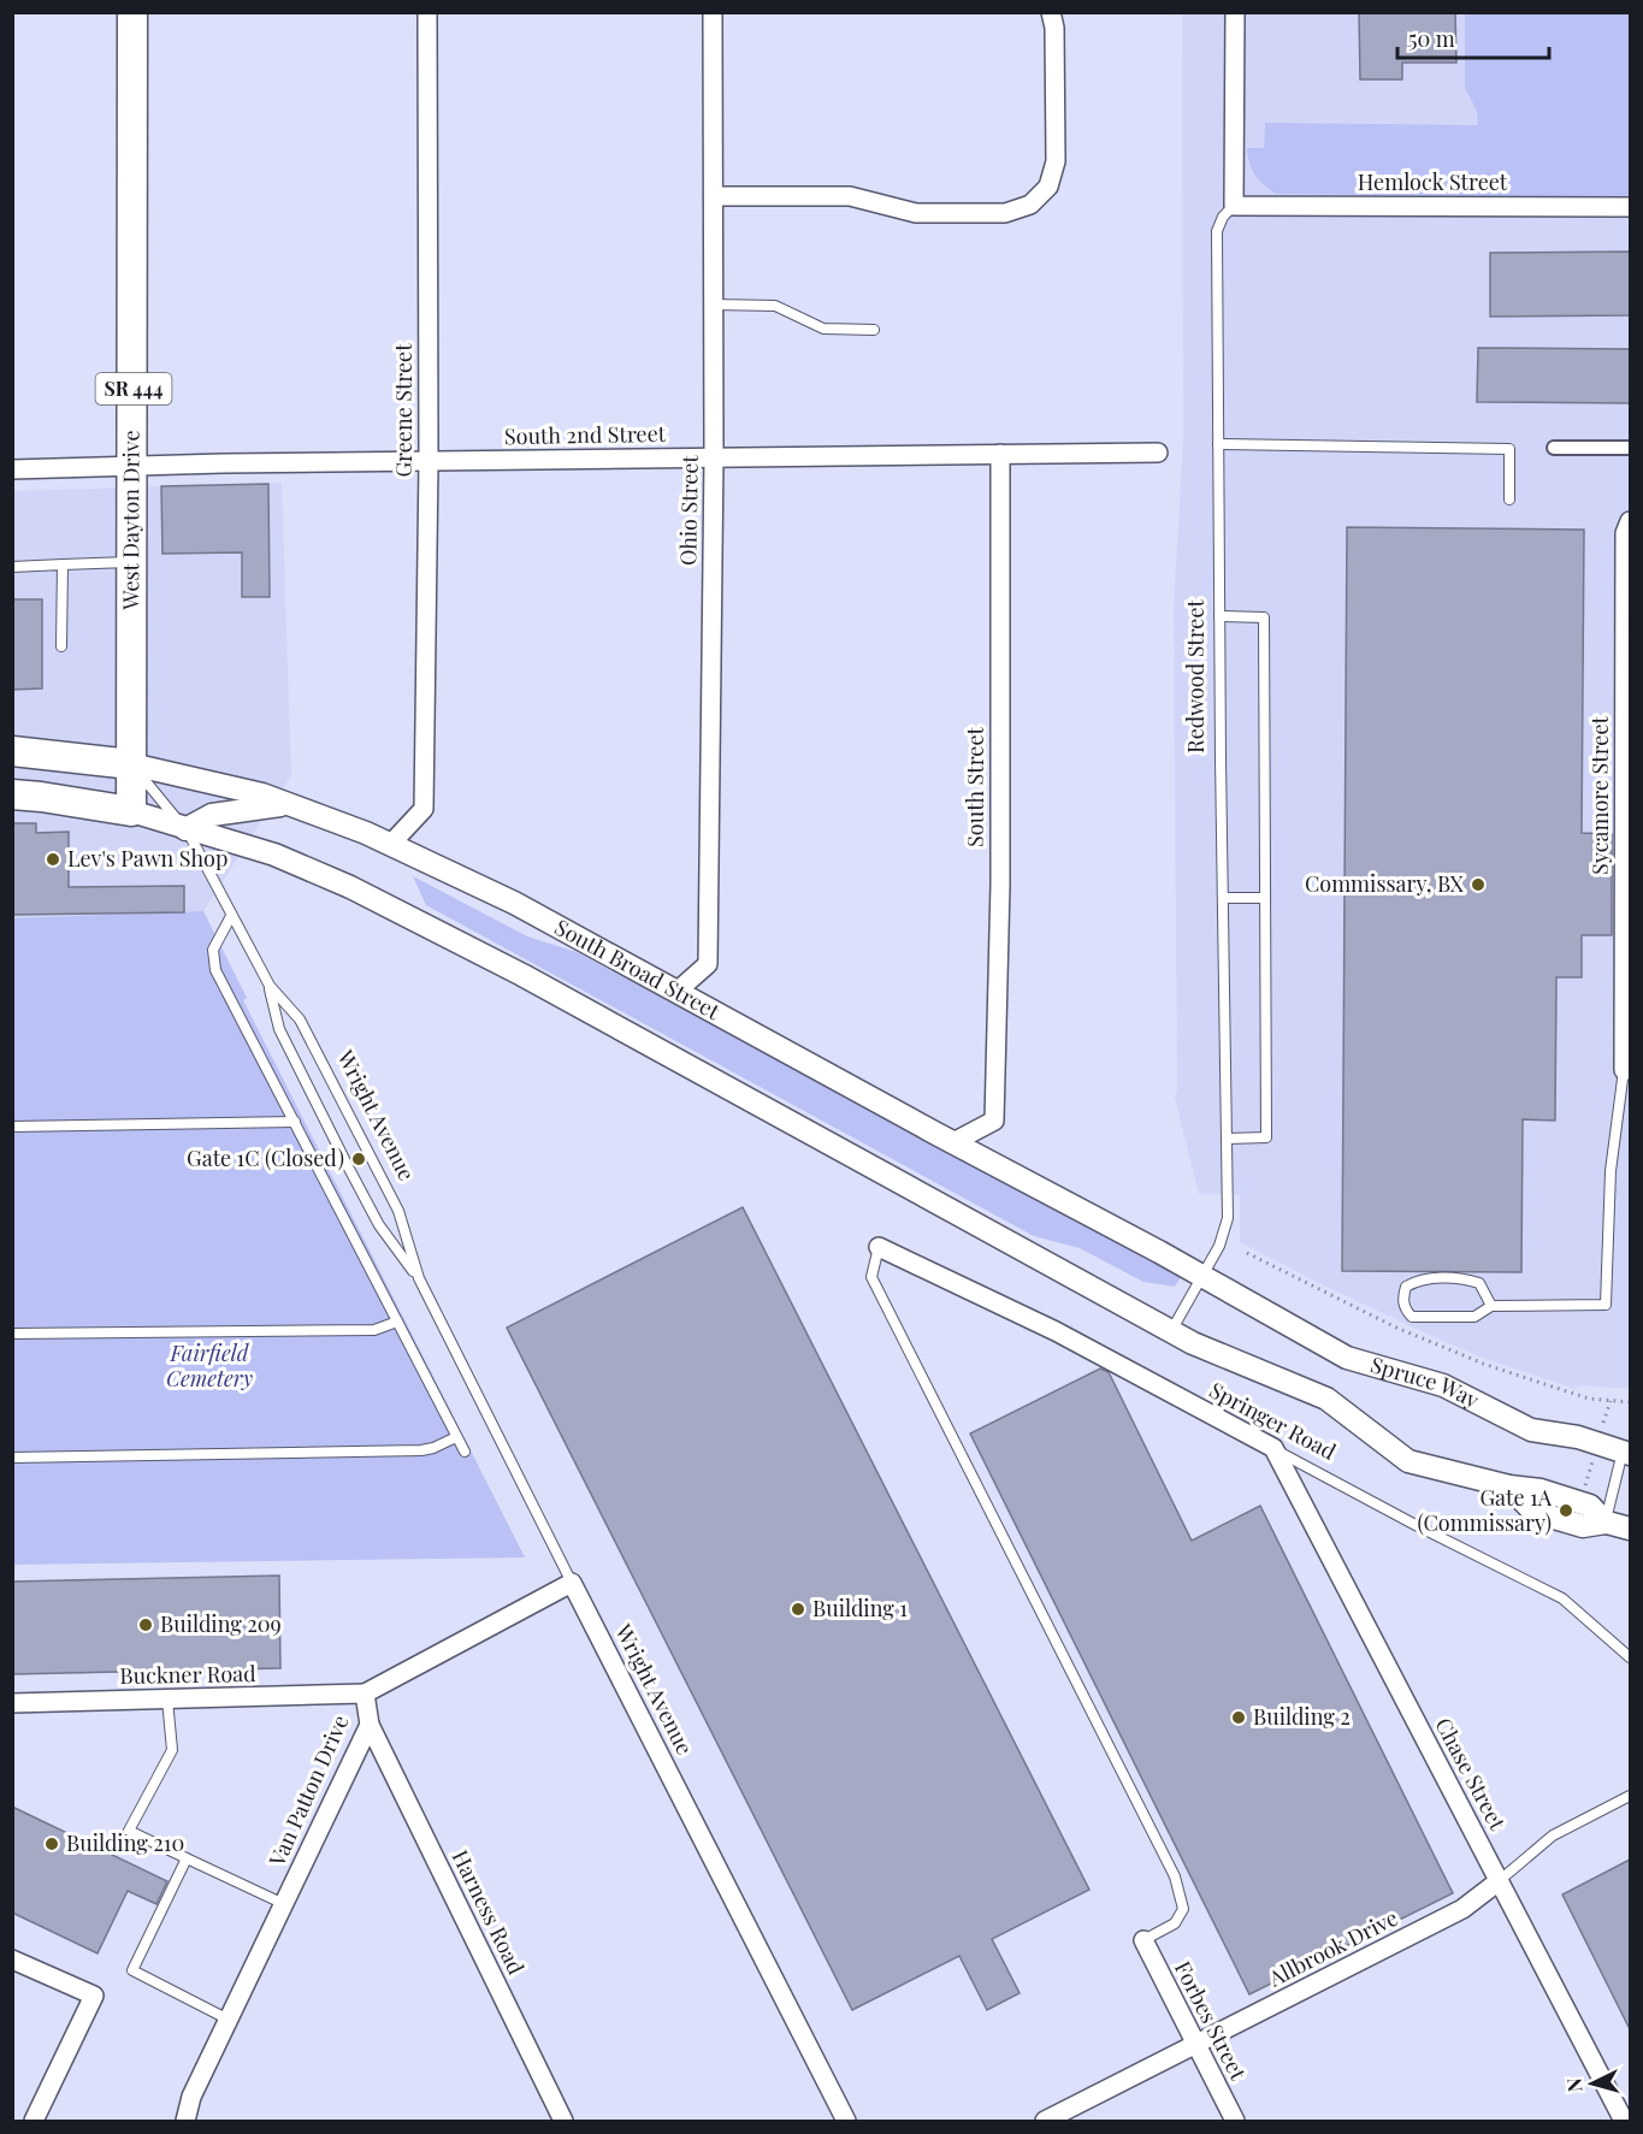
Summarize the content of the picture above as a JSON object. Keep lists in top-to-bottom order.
{
  "streets": {
    "main road": ["SR 444", "West Dayton Drive", "South Broad Street"],
    "street": [
      "Hemlock Street",
      "Greene Street",
      "South 2nd Street",
      "Ohio Street",
      "Redwood Street",
      "South Street",
      "Sycamore Street",
      "Wright Avenue",
      "Spruce Way",
      "Springer Road",
      "Buckner Road",
      "Chase Street",
      "Van Patton Drive",
      "Harness Road",
      "Allbrook Drive",
      "Forbes Street"
    ]
  },
  "crossings": [
    ["Hemlock Street", "Redwood Street"],
    ["Greene Street", "South 2nd Street"],
    ["Greene Street", "South Broad Street"],
    ["South 2nd Street", "Ohio Street"],
    ["South 2nd Street", "West Dayton Drive"],
    ["South 2nd Street", "South Street"],
    ["Ohio Street", "South Broad Street"],
    ["West Dayton Drive", "South Broad Street"],
    ["West Dayton Drive", "Wright Avenue"],
    ["Redwood Street", "South Broad Street"],
    ["South Street", "South Broad Street"],
    ["South Broad Street", "Wright Avenue"],
    ["South Broad Street", "Spruce Way"],
    ["Wright Avenue", "Van Patton Drive"],
    ["Springer Road", "Chase Street"],
    ["Buckner Road", "Van Patton Drive"],
    ["Chase Street", "Allbrook Drive"],
    ["Van Patton Drive", "Harness Road"],
    ["Allbrook Drive", "Forbes Street"]
  ],
  "parks": ["Fairfield Cemetery"],
  "places": [
    "Lev's Pawn Shop",
    "Commissary, BX",
    "Gate 1C (Closed)",
    "Gate 1A (Commissary)",
    "Building 1",
    "Building 209",
    "Building 2",
    "Building 210"
  ],
  "scale_bar": "50 m",
  "north": "left"
}
